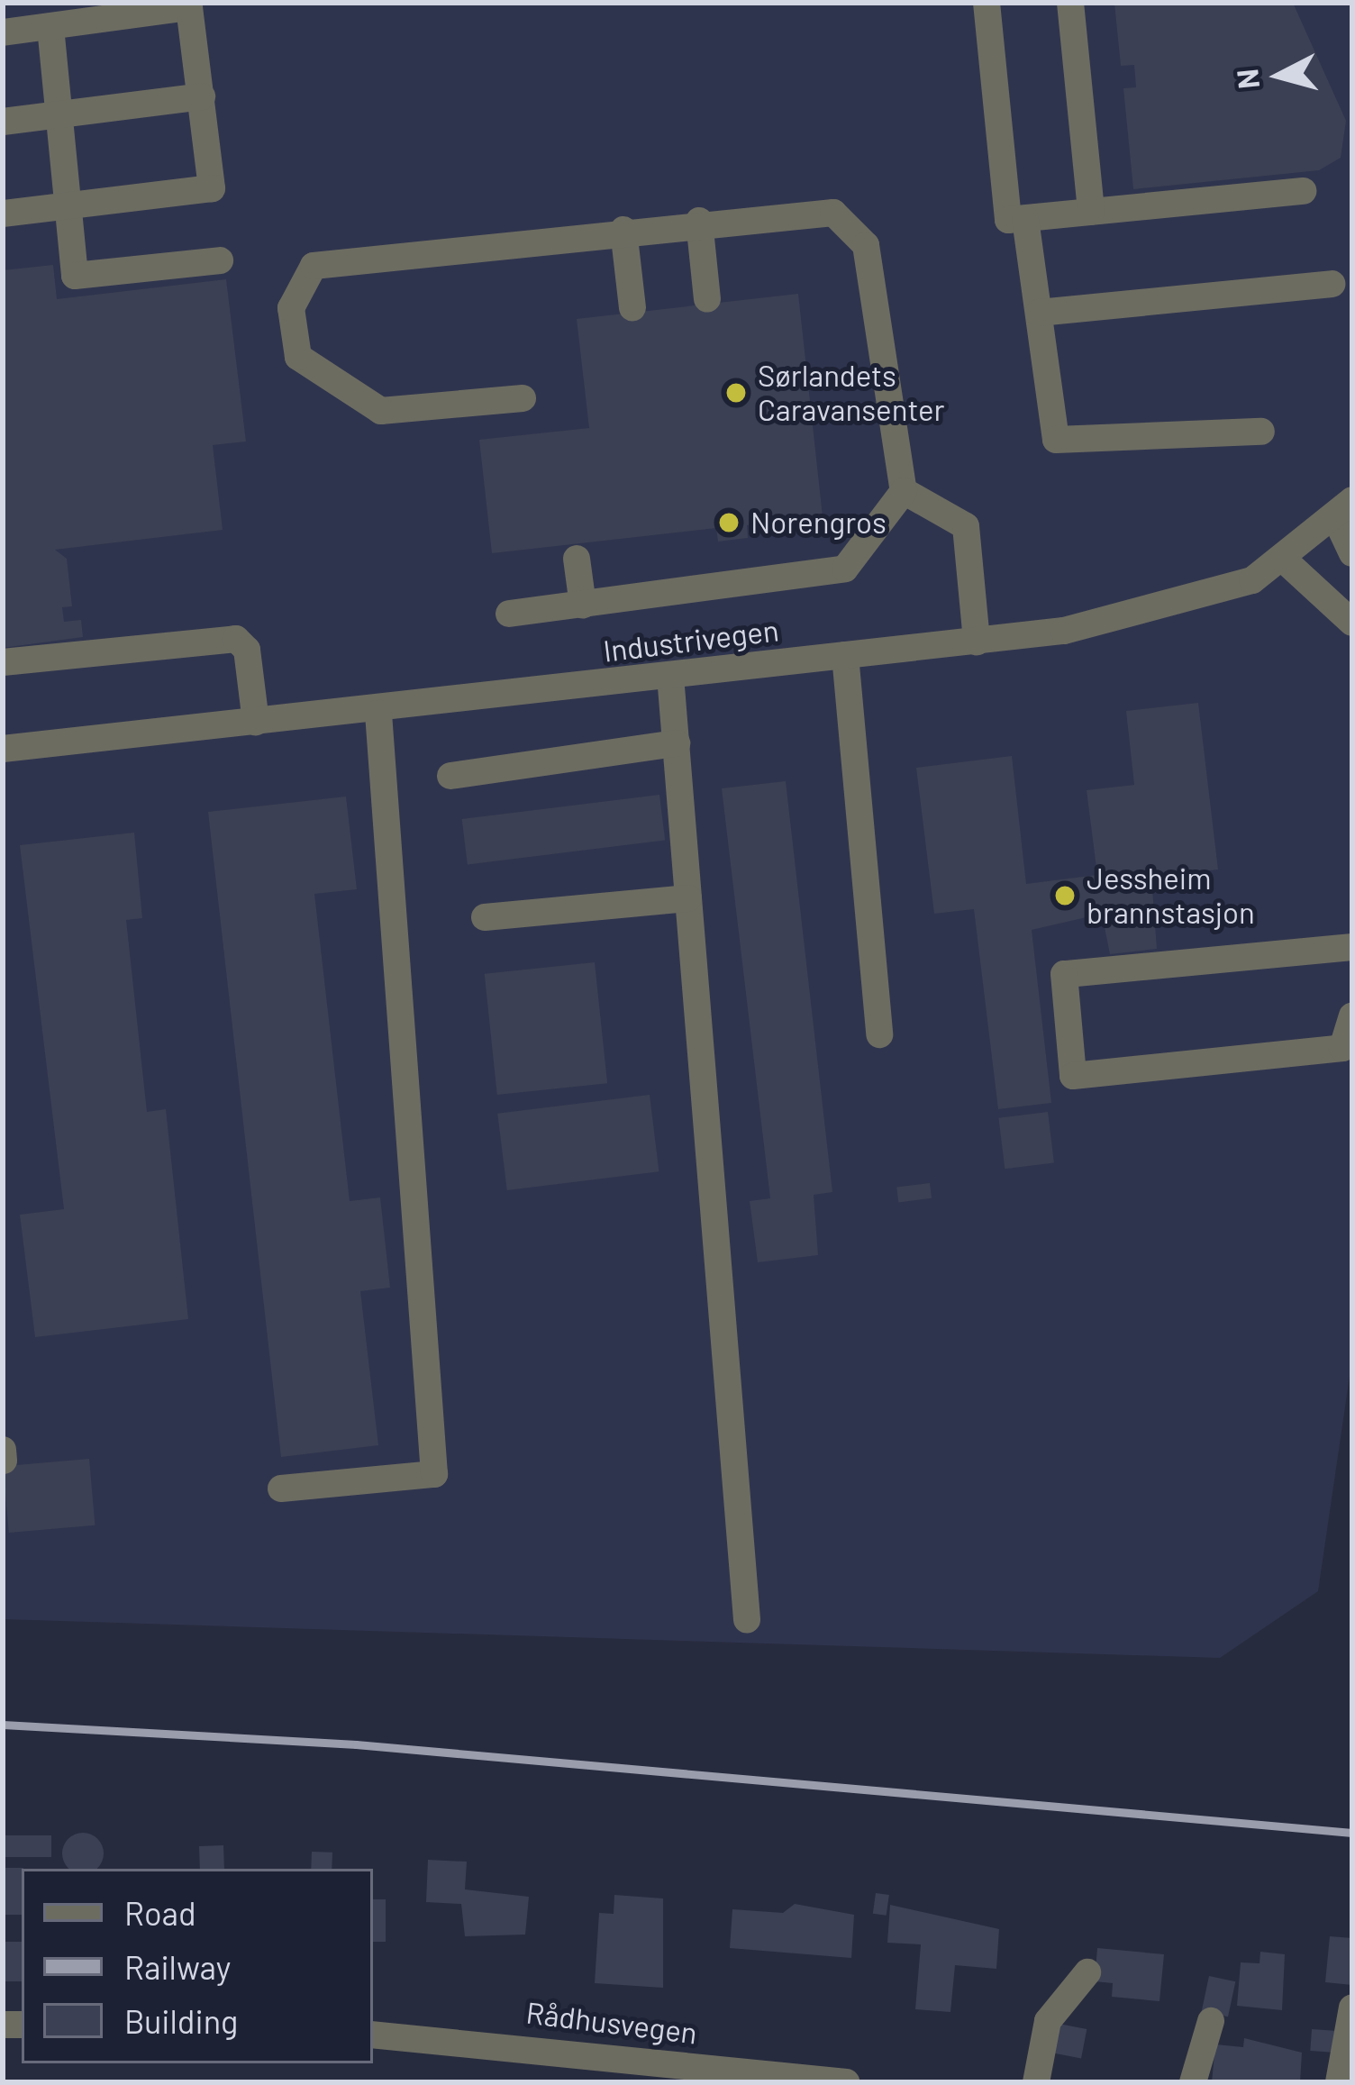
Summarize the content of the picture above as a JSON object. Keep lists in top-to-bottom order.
{
  "streets": {
    "street": ["Industrivegen", "Rådhusvegen"]
  },
  "places": ["Sørlandets Caravansenter", "Norengros", "Jessheim brannstasjon"],
  "legend": ["Road", "Railway", "Building"],
  "north": "left"
}
